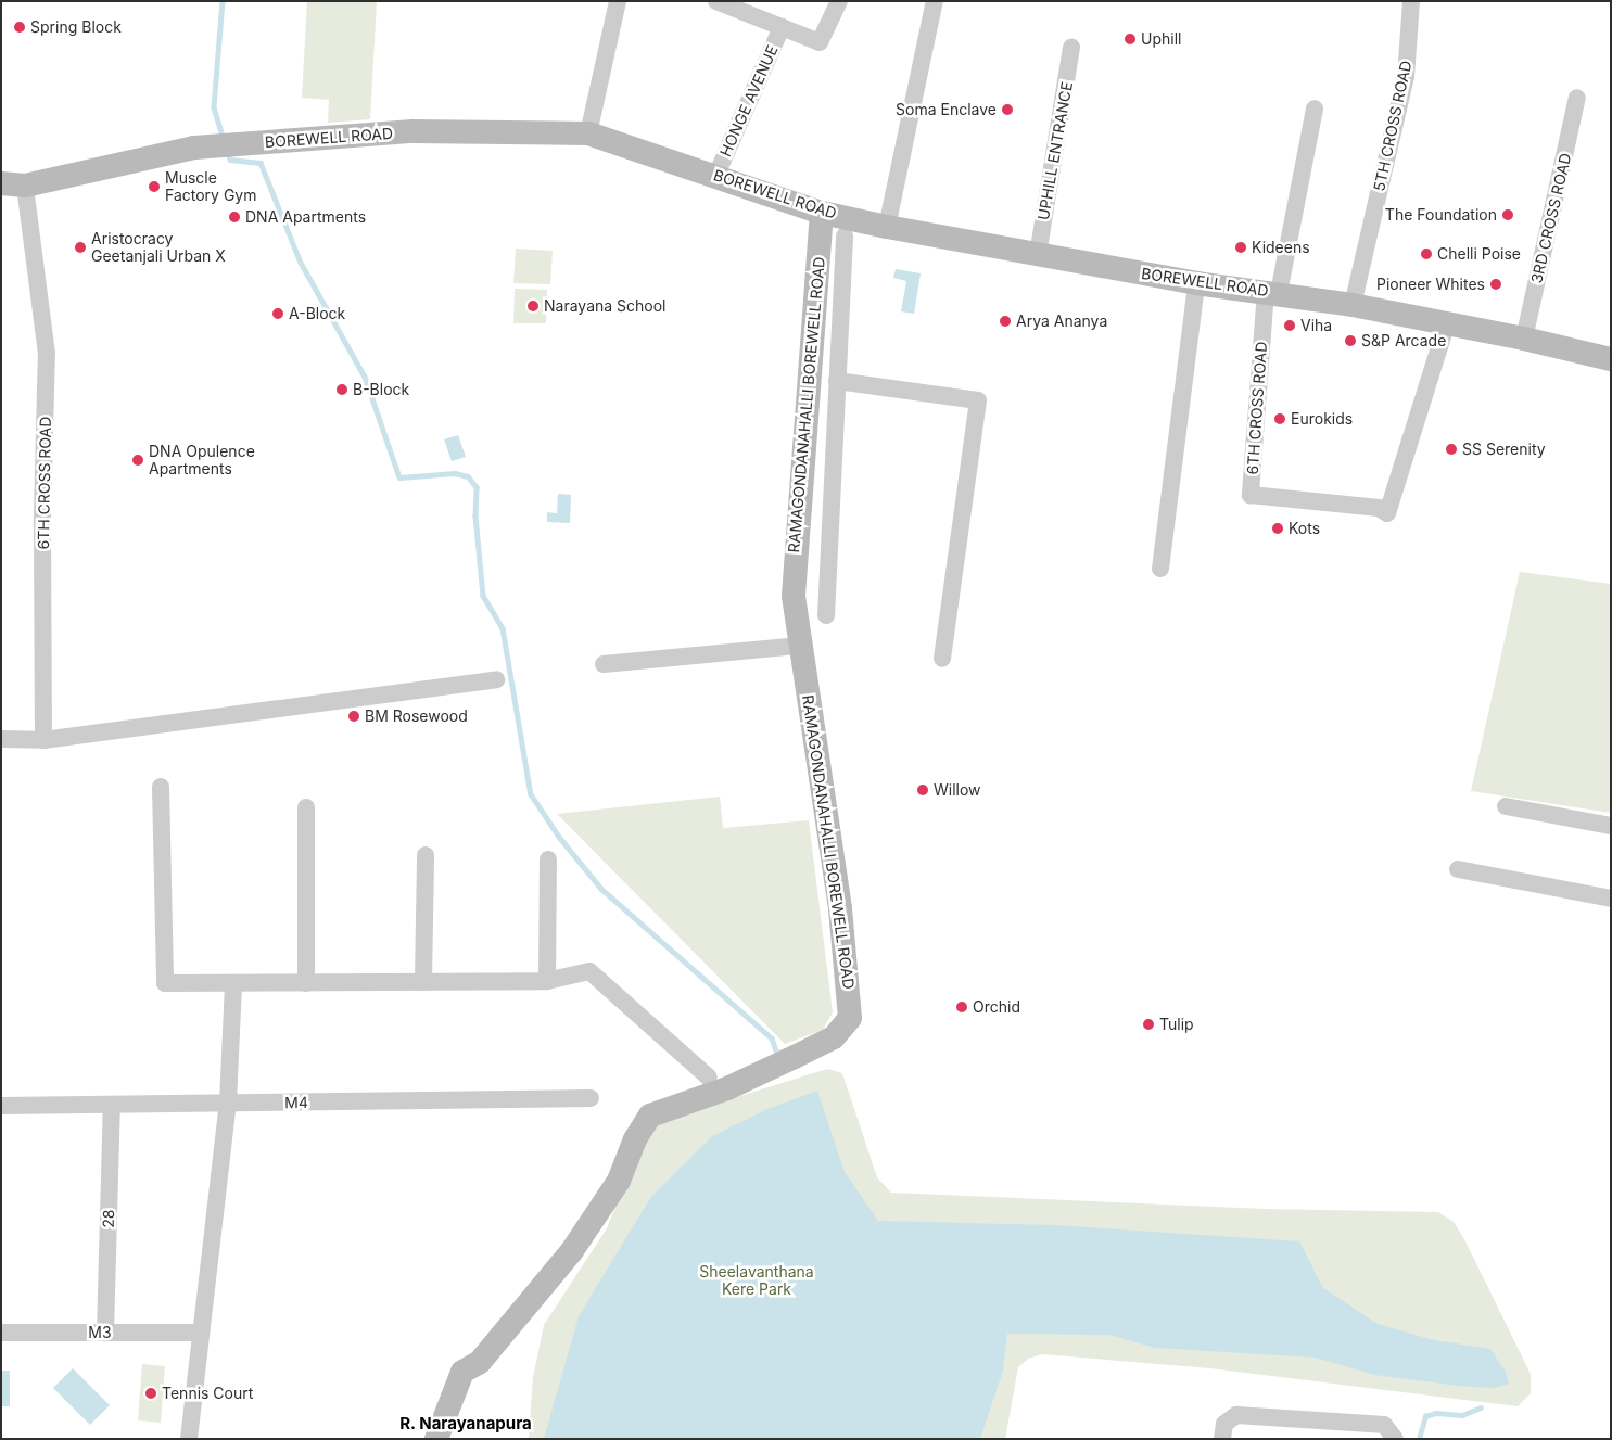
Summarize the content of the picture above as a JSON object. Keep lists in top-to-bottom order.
{
  "streets": {
    "street": [
      "HONGE AVENUE",
      "5TH CROSS ROAD",
      "BOREWELL ROAD",
      "UPHILL ENTRANCE",
      "3RD CROSS ROAD",
      "RAMAGONDANAHALLI BOREWELL ROAD",
      "6TH CROSS ROAD",
      "M4",
      "28",
      "M3"
    ]
  },
  "crossings": [
    ["HONGE AVENUE", "BOREWELL ROAD"],
    ["5TH CROSS ROAD", "BOREWELL ROAD"],
    ["BOREWELL ROAD", "UPHILL ENTRANCE"],
    ["BOREWELL ROAD", "3RD CROSS ROAD"],
    ["BOREWELL ROAD", "RAMAGONDANAHALLI BOREWELL ROAD"],
    ["BOREWELL ROAD", "6TH CROSS ROAD"],
    ["M4", "28"],
    ["28", "M3"]
  ],
  "districts": ["R. Narayanapura"],
  "parks": ["Sheelavanthana Kere Park"],
  "places": [
    "Spring Block",
    "Uphill",
    "Soma Enclave",
    "Muscle Factory Gym",
    "The Foundation",
    "DNA Apartments",
    "Aristocracy Geetanjali Urban X",
    "Kideens",
    "Chelli Poise",
    "Pioneer Whites",
    "Narayana School",
    "A-Block",
    "Arya Ananya",
    "Viha",
    "S&P Arcade",
    "B-Block",
    "Eurokids",
    "SS Serenity",
    "DNA Opulence Apartments",
    "Kots",
    "BM Rosewood",
    "Willow",
    "Orchid",
    "Tulip",
    "Tennis Court"
  ]
}
